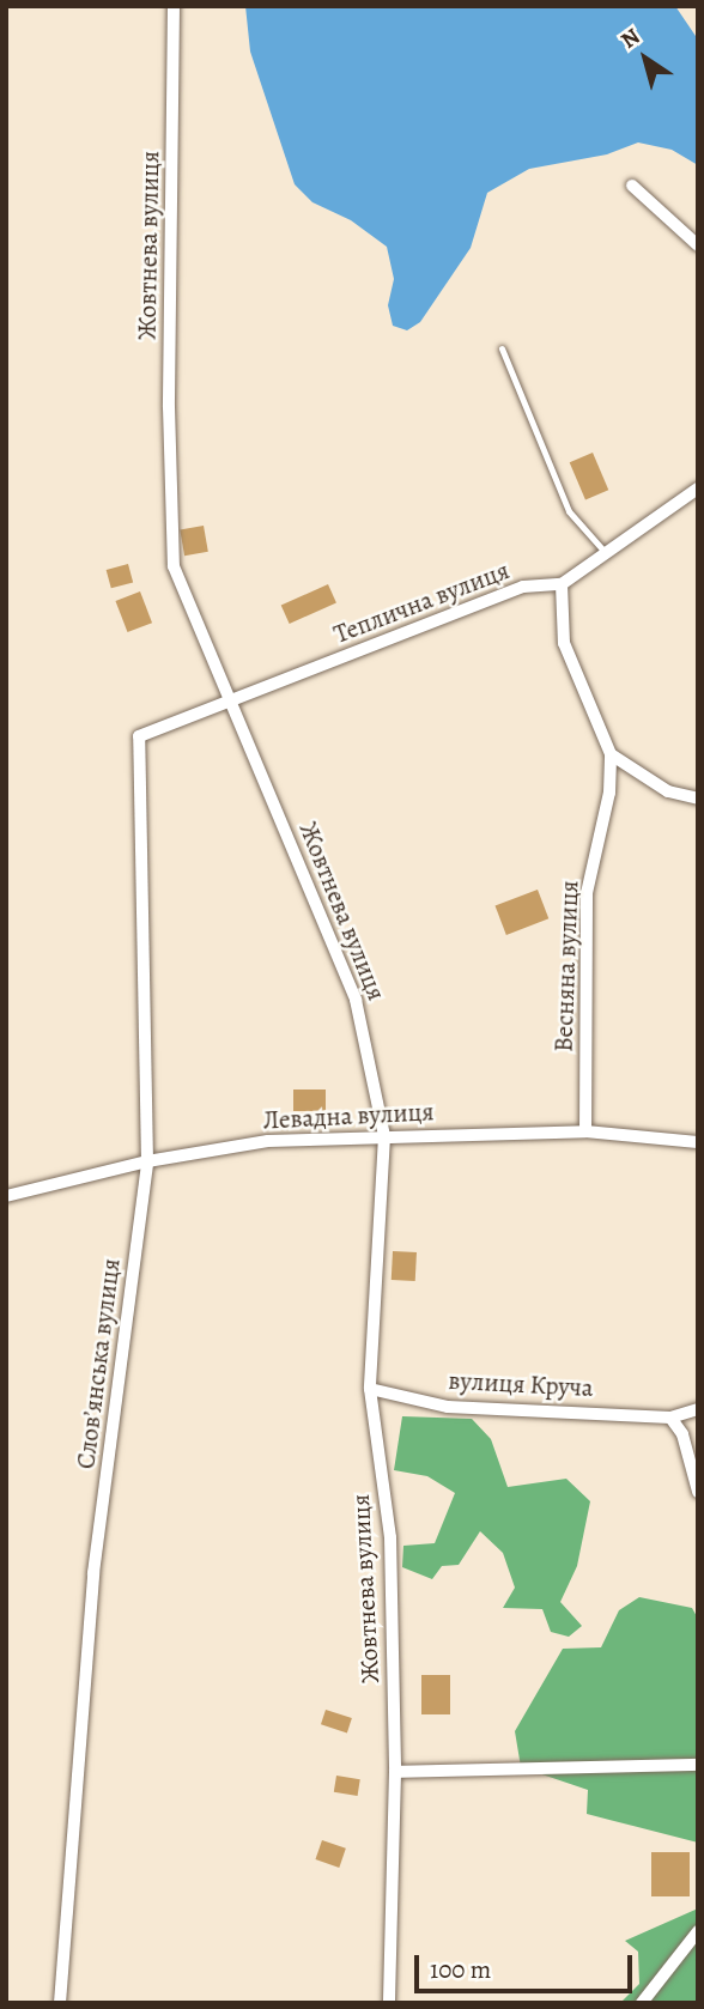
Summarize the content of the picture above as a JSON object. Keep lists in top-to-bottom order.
{
  "streets": {
    "street": [
      "Жовтнева вулиця",
      "Теплична вулиця",
      "Весняна вулиця",
      "Левадна вулиця",
      "Словʼянська вулиця",
      "вулиця Круча"
    ]
  },
  "crossings": [
    ["Жовтнева вулиця", "Теплична вулиця"],
    ["Жовтнева вулиця", "Левадна вулиця"],
    ["Жовтнева вулиця", "вулиця Круча"],
    ["Теплична вулиця", "Весняна вулиця"],
    ["Теплична вулиця", "Словʼянська вулиця"],
    ["Весняна вулиця", "Левадна вулиця"],
    ["Левадна вулиця", "Словʼянська вулиця"]
  ],
  "scale_bar": "100 m",
  "north": "top left"
}
